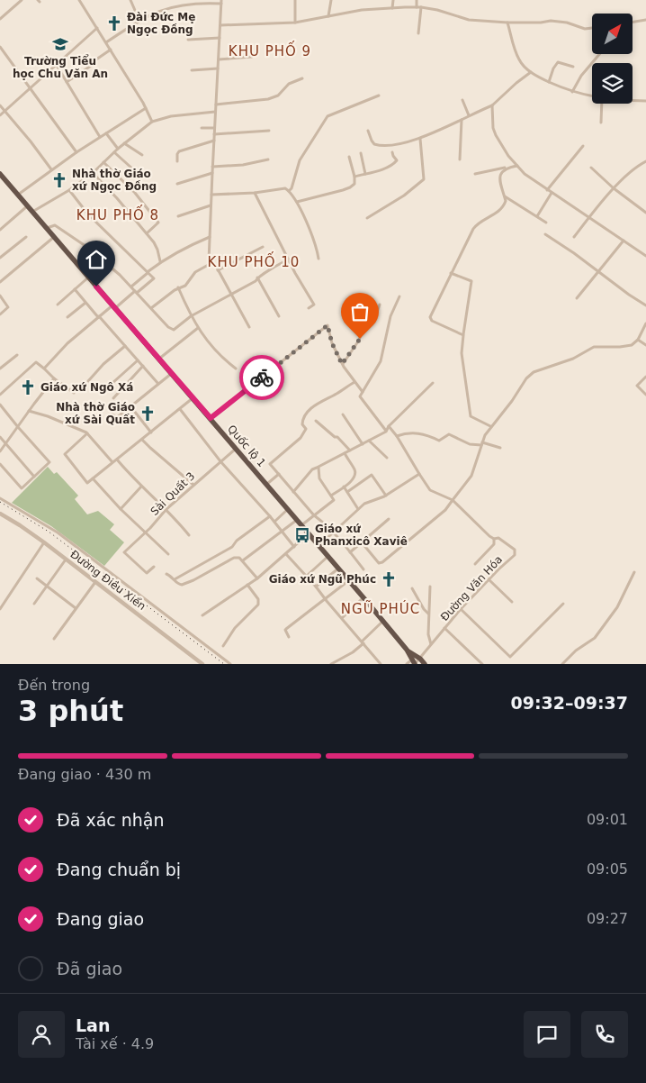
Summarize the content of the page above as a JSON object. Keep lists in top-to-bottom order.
{
  "streets": {
    "highway": ["Quốc lộ 1"],
    "street": ["Sài Quất 3", "Đường Điều Xiển", "Đường Văn Hóa"]
  },
  "crossings": [
    ["Quốc lộ 1", "Sài Quất 3"],
    ["Quốc lộ 1", "Đường Văn Hóa"]
  ],
  "districts": [
    "KHU PHỐ 9",
    "KHU PHỐ 8",
    "KHU PHỐ 10",
    "NGŨ PHÚC"
  ],
  "places": {
    "church": [
      "Đài Đức Mẹ Ngọc Đồng",
      "Nhà thờ Giáo xứ Ngọc Đồng",
      "Giáo xứ Ngô Xá",
      "Nhà thờ Giáo xứ Sài Quất",
      "Giáo xứ Ngũ Phúc"
    ],
    "school or university": ["Trường Tiểu học Chu Văn An"],
    "bus stop": ["Giáo xứ Phanxicô Xaviê"]
  },
  "north": "top right",
  "page": {
    "heading": ["3 phút", "Đến trong", "09:32–09:37"],
    "panel": ["Lan", "Tài xế · 4.9"],
    "bar": "Đang giao · 430 m",
    "list": [
      ["Đã xác nhận", "09:01"],
      ["Đang chuẩn bị", "09:05"],
      ["Đang giao", "09:27"],
      "Đã giao"
    ]
  }
}
